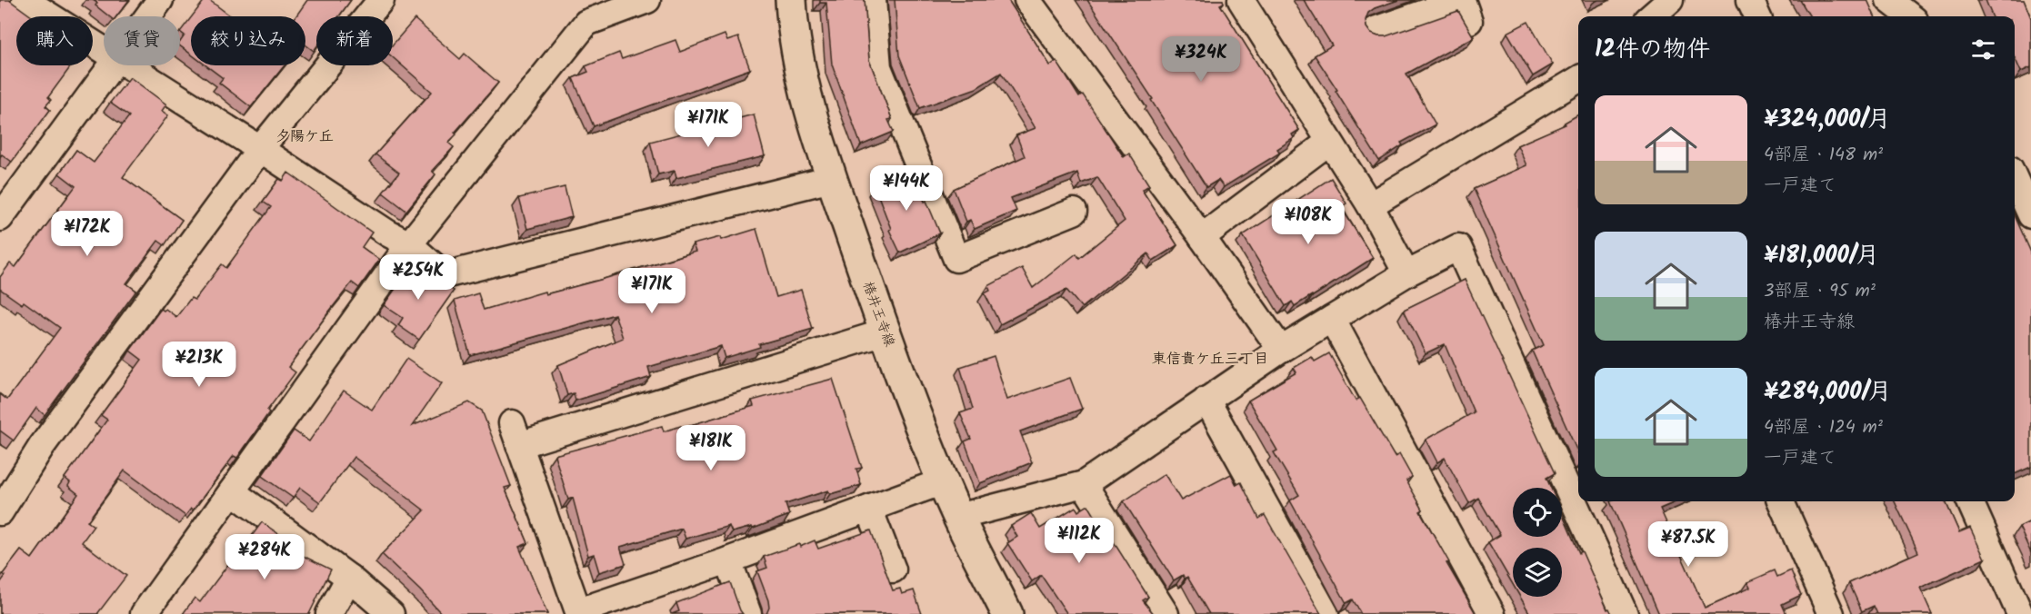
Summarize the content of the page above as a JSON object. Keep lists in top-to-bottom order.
{
  "streets": {
    "main road": ["椿井王寺線"]
  },
  "districts": ["夕陽ケ丘", "東信貴ケ丘三丁目"],
  "page": {
    "chip": [
      "購入",
      "賃貸",
      "絞り込み",
      "新着"
    ],
    "heading": "12件の物件",
    "price": [
      "¥324K",
      "¥171K",
      "¥144K",
      "¥108K",
      "¥172K",
      "¥254K",
      "¥171K",
      "¥213K",
      "¥181K",
      "¥112K",
      "¥87.5K",
      "¥284K"
    ],
    "list": [
      {
        "name": "¥324,000/月",
        "note": "4部屋 · 148 m² · 一戸建て"
      },
      {
        "name": "¥181,000/月",
        "note": "3部屋 · 95 m² · 椿井王寺線"
      },
      {
        "name": "¥284,000/月",
        "note": "4部屋 · 124 m² · 一戸建て"
      }
    ]
  }
}
